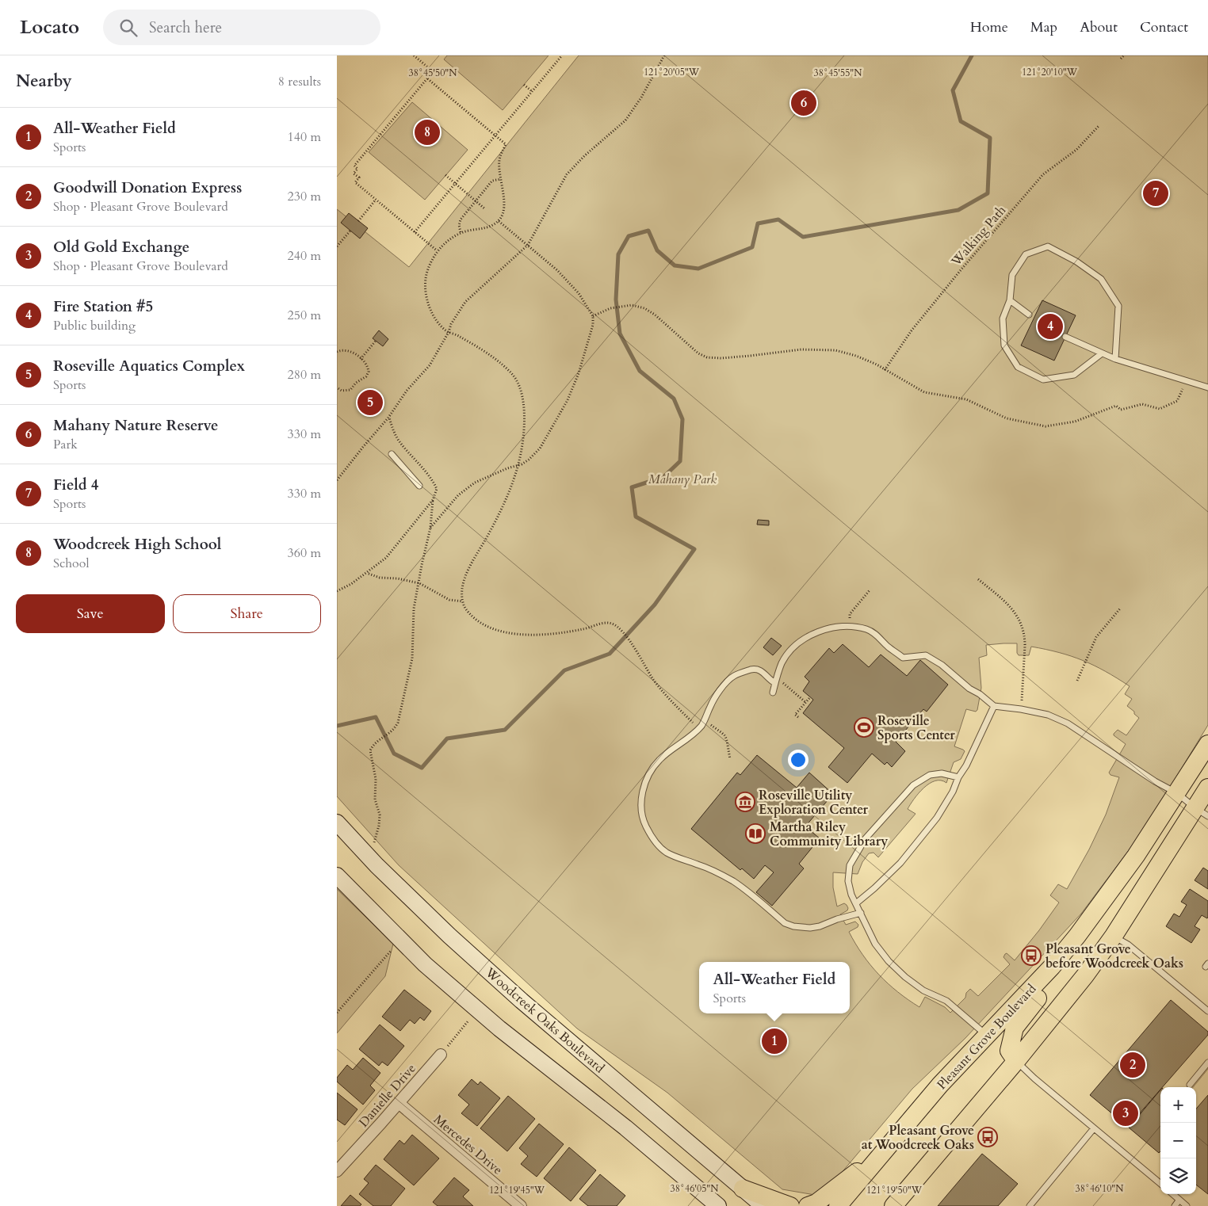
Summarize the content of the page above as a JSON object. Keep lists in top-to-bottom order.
{
  "streets": {
    "main road": ["Woodcreek Oaks Boulevard", "Pleasant Grove Boulevard"],
    "street": ["Danielle Drive", "Mercedes Drive"],
    "path": ["Walking Path"]
  },
  "crossings": [
    ["Danielle Drive", "Mercedes Drive"]
  ],
  "parks": ["Mahany Park"],
  "places": {
    "sports": ["Roseville Sports Center"],
    "museum": ["Roseville Utility Exploration Center"],
    "library": ["Martha Riley Community Library"],
    "bus stop": ["Pleasant Grove before Woodcreek Oaks", "Pleasant Grove at Woodcreek Oaks"]
  },
  "page": {
    "header": "Locato",
    "search": "Search here",
    "nav": [
      "Home",
      "Map",
      "About",
      "Contact"
    ],
    "heading": ["Nearby", "8 results"],
    "pins": [
      "6",
      "8",
      "7",
      "4",
      "5",
      "1",
      "2",
      "3"
    ],
    "list": [
      {
        "mark": "1",
        "name": "All-Weather Field",
        "note": "Sports",
        "value": "140 m"
      },
      {
        "mark": "2",
        "name": "Goodwill Donation Express",
        "note": "Shop · Pleasant Grove Boulevard",
        "value": "230 m"
      },
      {
        "mark": "3",
        "name": "Old Gold Exchange",
        "note": "Shop · Pleasant Grove Boulevard",
        "value": "240 m"
      },
      {
        "mark": "4",
        "name": "Fire Station #5",
        "note": "Public building",
        "value": "250 m"
      },
      {
        "mark": "5",
        "name": "Roseville Aquatics Complex",
        "note": "Sports",
        "value": "280 m"
      },
      {
        "mark": "6",
        "name": "Mahany Nature Reserve",
        "note": "Park",
        "value": "330 m"
      },
      {
        "mark": "7",
        "name": "Field 4",
        "note": "Sports",
        "value": "330 m"
      },
      {
        "mark": "8",
        "name": "Woodcreek High School",
        "note": "School",
        "value": "360 m"
      }
    ],
    "buttons": ["Save", "Share"],
    "popup": ["All-Weather Field", "Sports"],
    "map_buttons": ["+", "−"]
  },
  "coordinates": [
    "121°20'05\"W",
    "121°20'10\"W",
    "38°45'50\"N",
    "38°45'55\"N",
    "38°46'05\"N",
    "38°46'10\"N",
    "121°19'45\"W",
    "121°19'50\"W"
  ]
}
